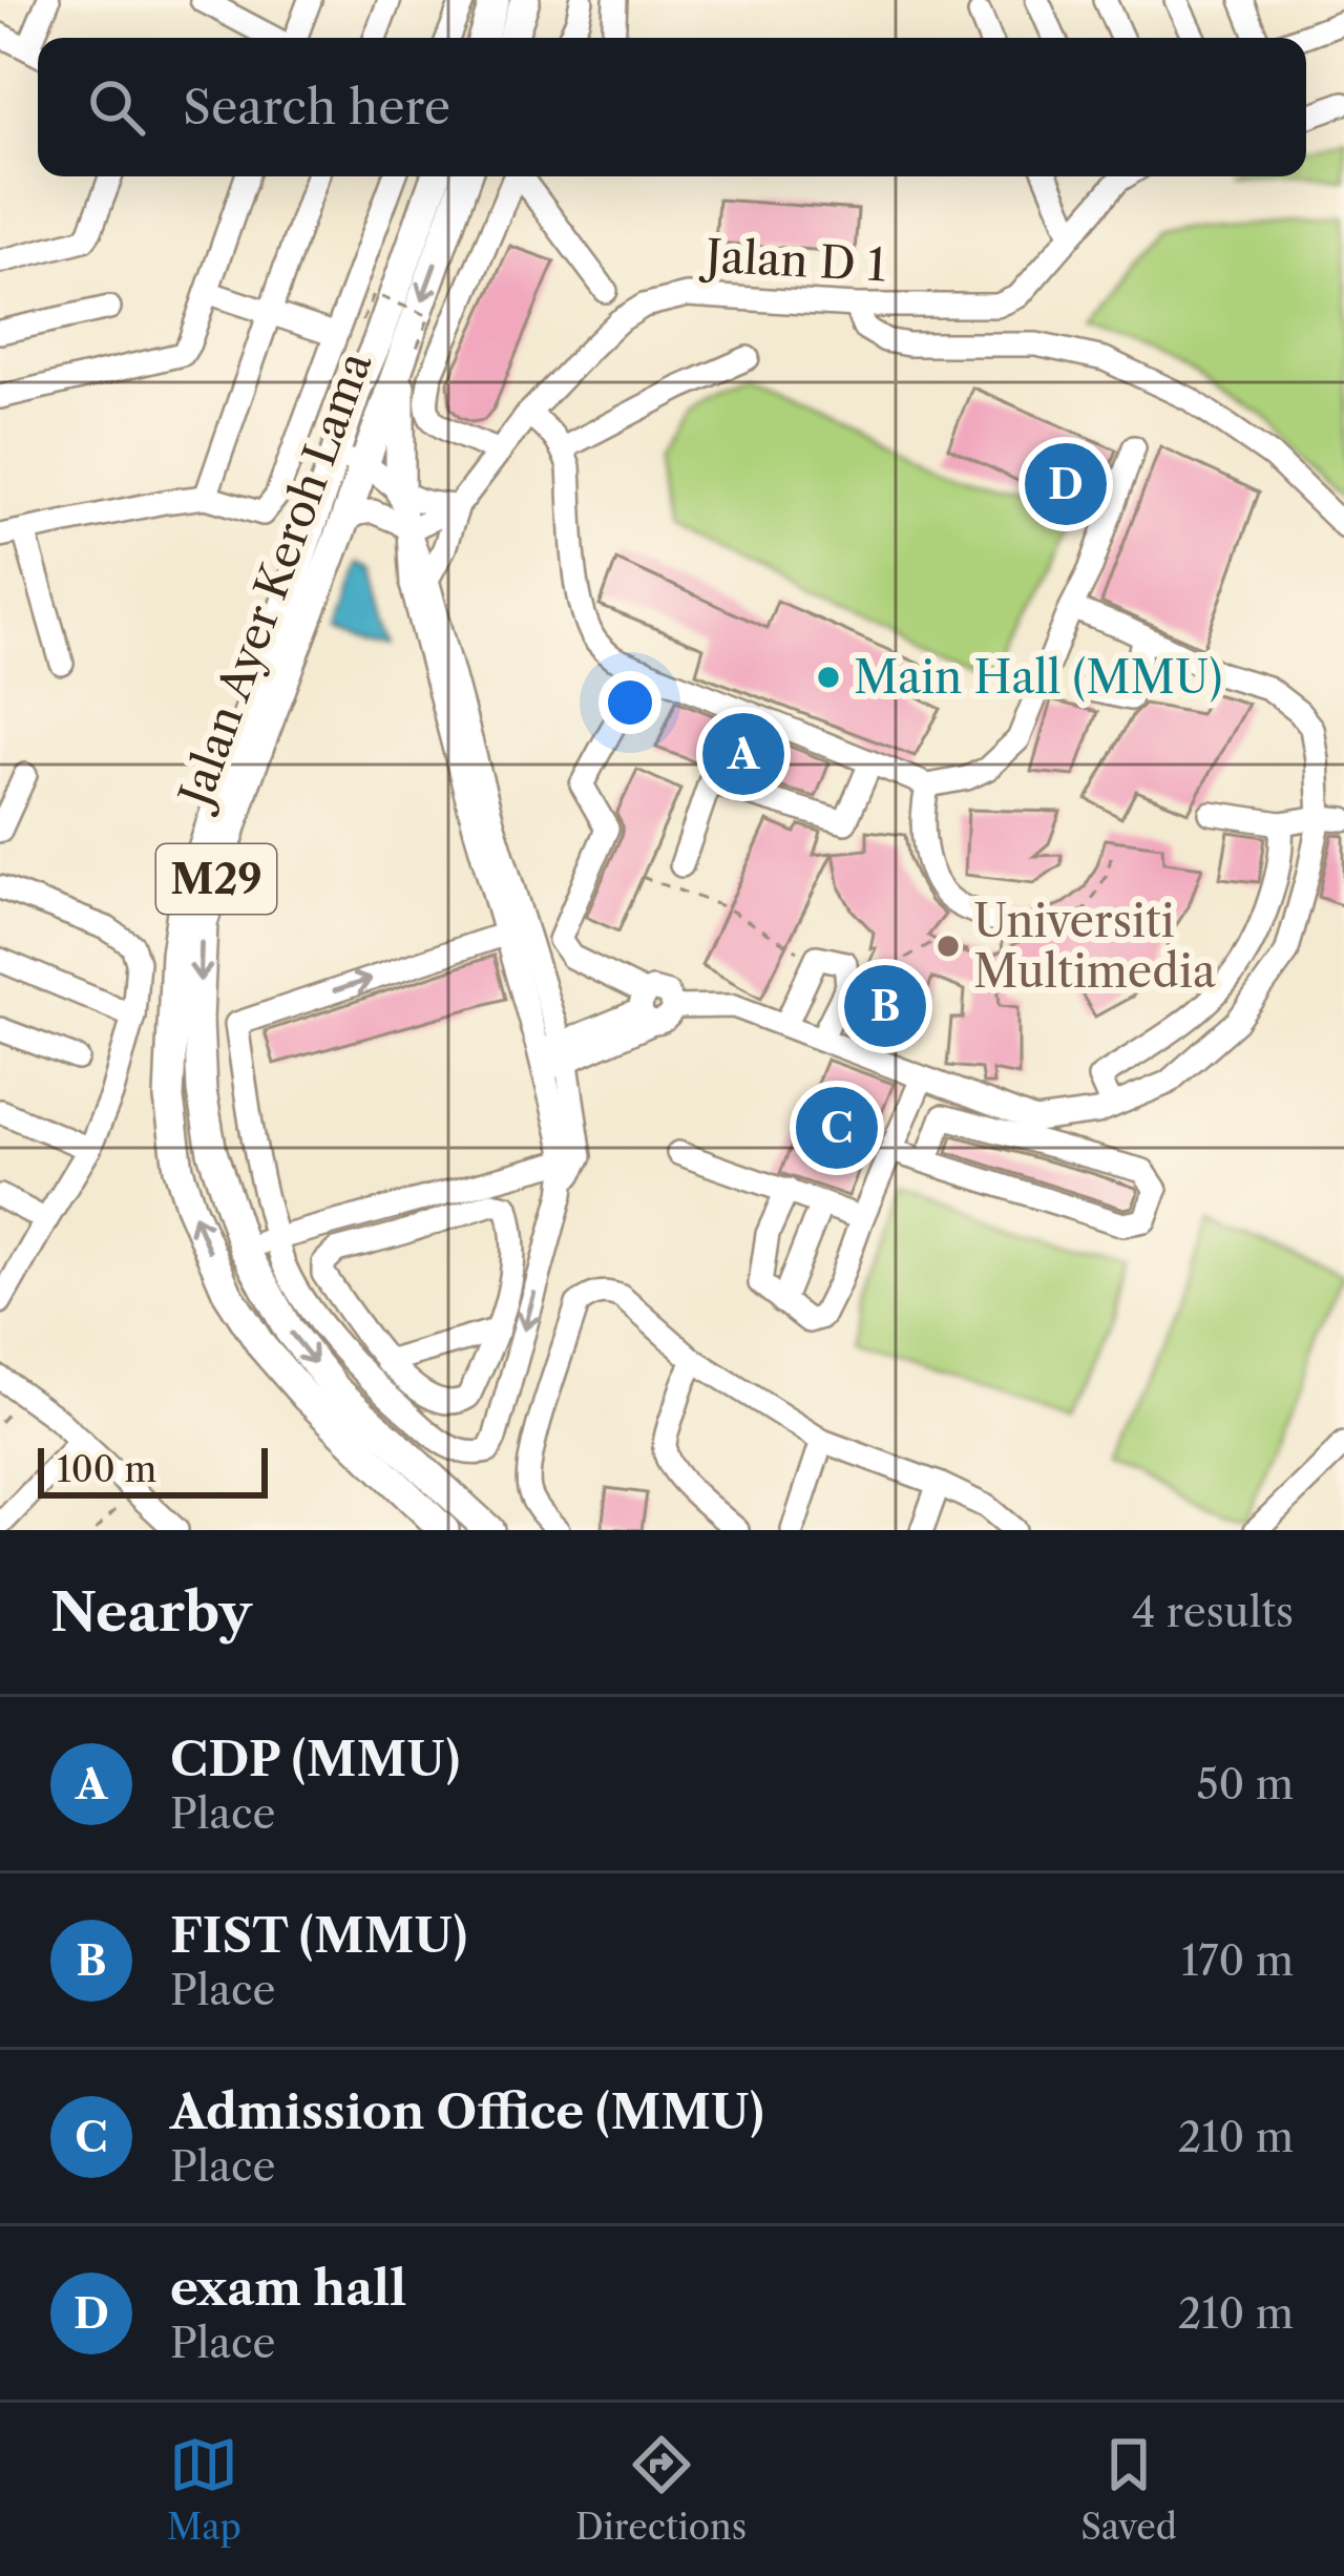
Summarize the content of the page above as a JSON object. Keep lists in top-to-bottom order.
{
  "streets": {
    "main road": ["Jalan Ayer Keroh Lama", "M29"],
    "street": ["Jalan D 1"]
  },
  "places": ["Main Hall (MMU)", "Universiti Multimedia"],
  "scale_bar": "100 m",
  "page": {
    "search": "Search here",
    "pins": [
      "D",
      "A",
      "B",
      "C"
    ],
    "scale": "100 m",
    "heading": ["Nearby", "4 results"],
    "list": [
      {
        "mark": "A",
        "name": "CDP (MMU)",
        "note": "Place",
        "value": "50 m"
      },
      {
        "mark": "B",
        "name": "FIST (MMU)",
        "note": "Place",
        "value": "170 m"
      },
      {
        "mark": "C",
        "name": "Admission Office (MMU)",
        "note": "Place",
        "value": "210 m"
      },
      {
        "mark": "D",
        "name": "exam hall",
        "note": "Place",
        "value": "210 m"
      }
    ],
    "nav": ["Map", "Directions", "Saved"]
  }
}
